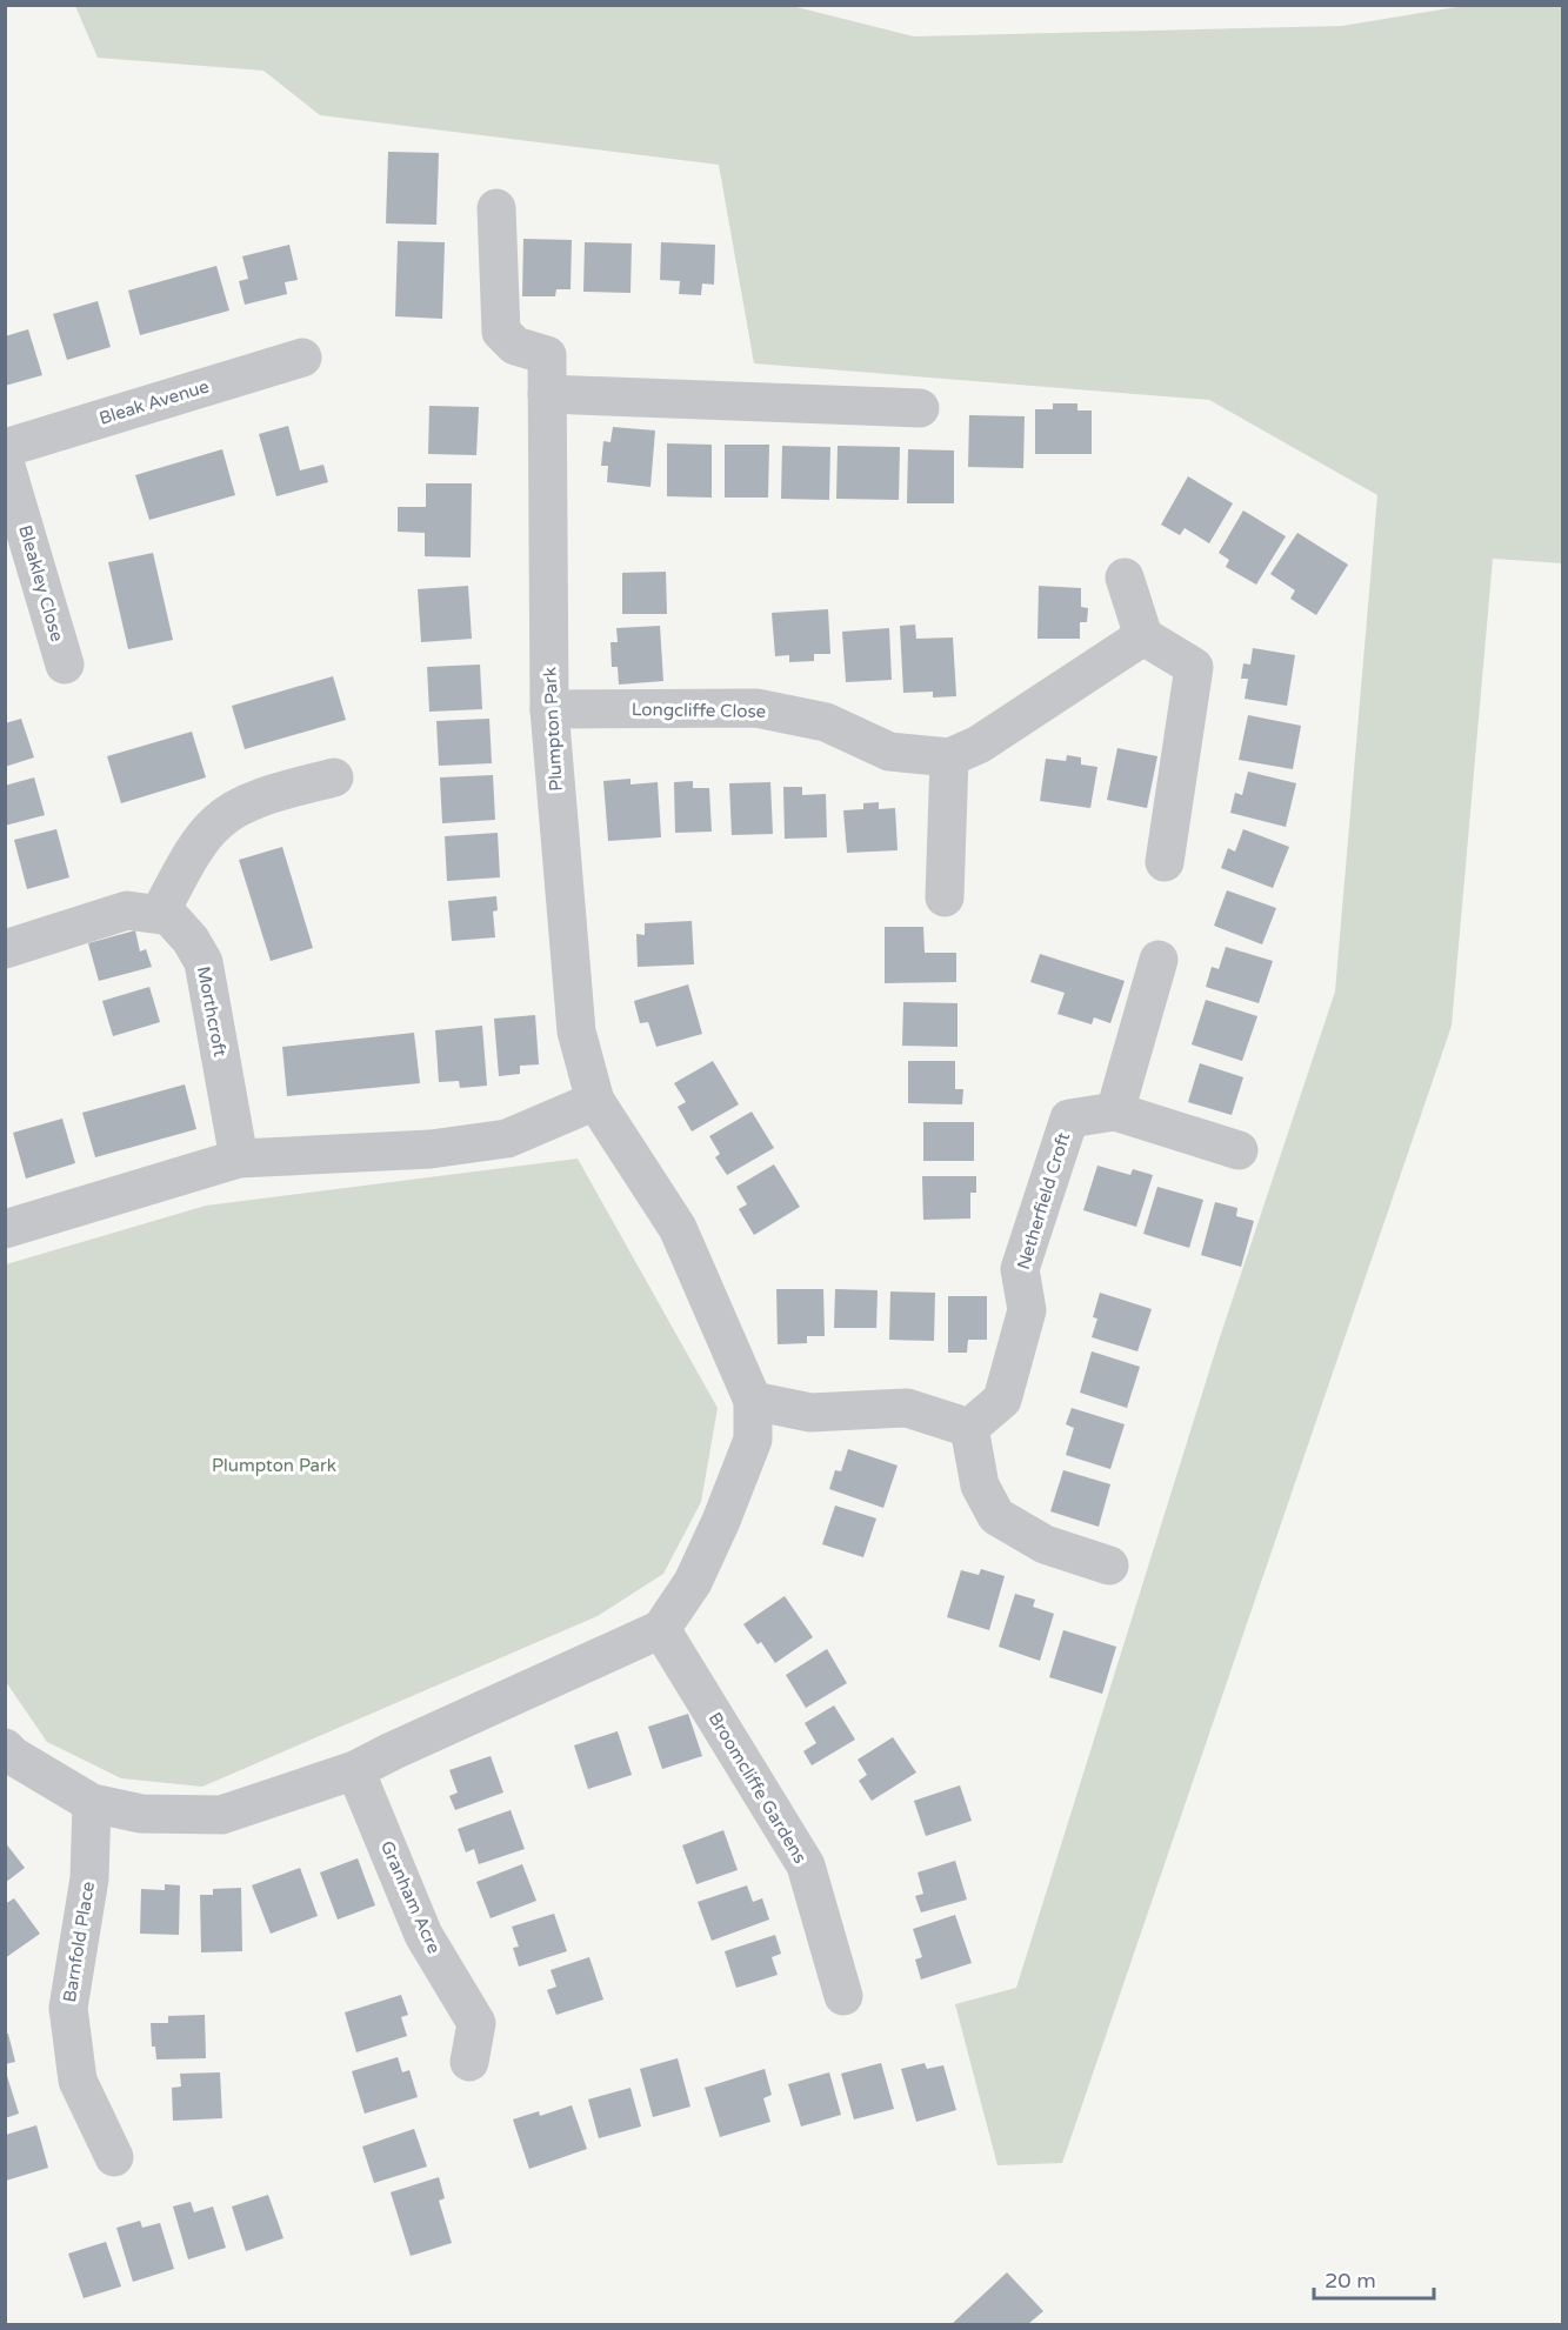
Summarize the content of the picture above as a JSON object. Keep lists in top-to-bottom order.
{
  "streets": {
    "street": [
      "Bleak Avenue",
      "Bleakley Close",
      "Longcliffe Close",
      "Plumpton Park",
      "Morthcroft",
      "Netherfield Croft",
      "Broomcliffe Gardens",
      "Granham Acre",
      "Barnfold Place"
    ]
  },
  "crossings": [
    ["Longcliffe Close", "Plumpton Park"],
    ["Plumpton Park", "Broomcliffe Gardens"]
  ],
  "parks": ["Plumpton Park"],
  "scale_bar": "20 m"
}
